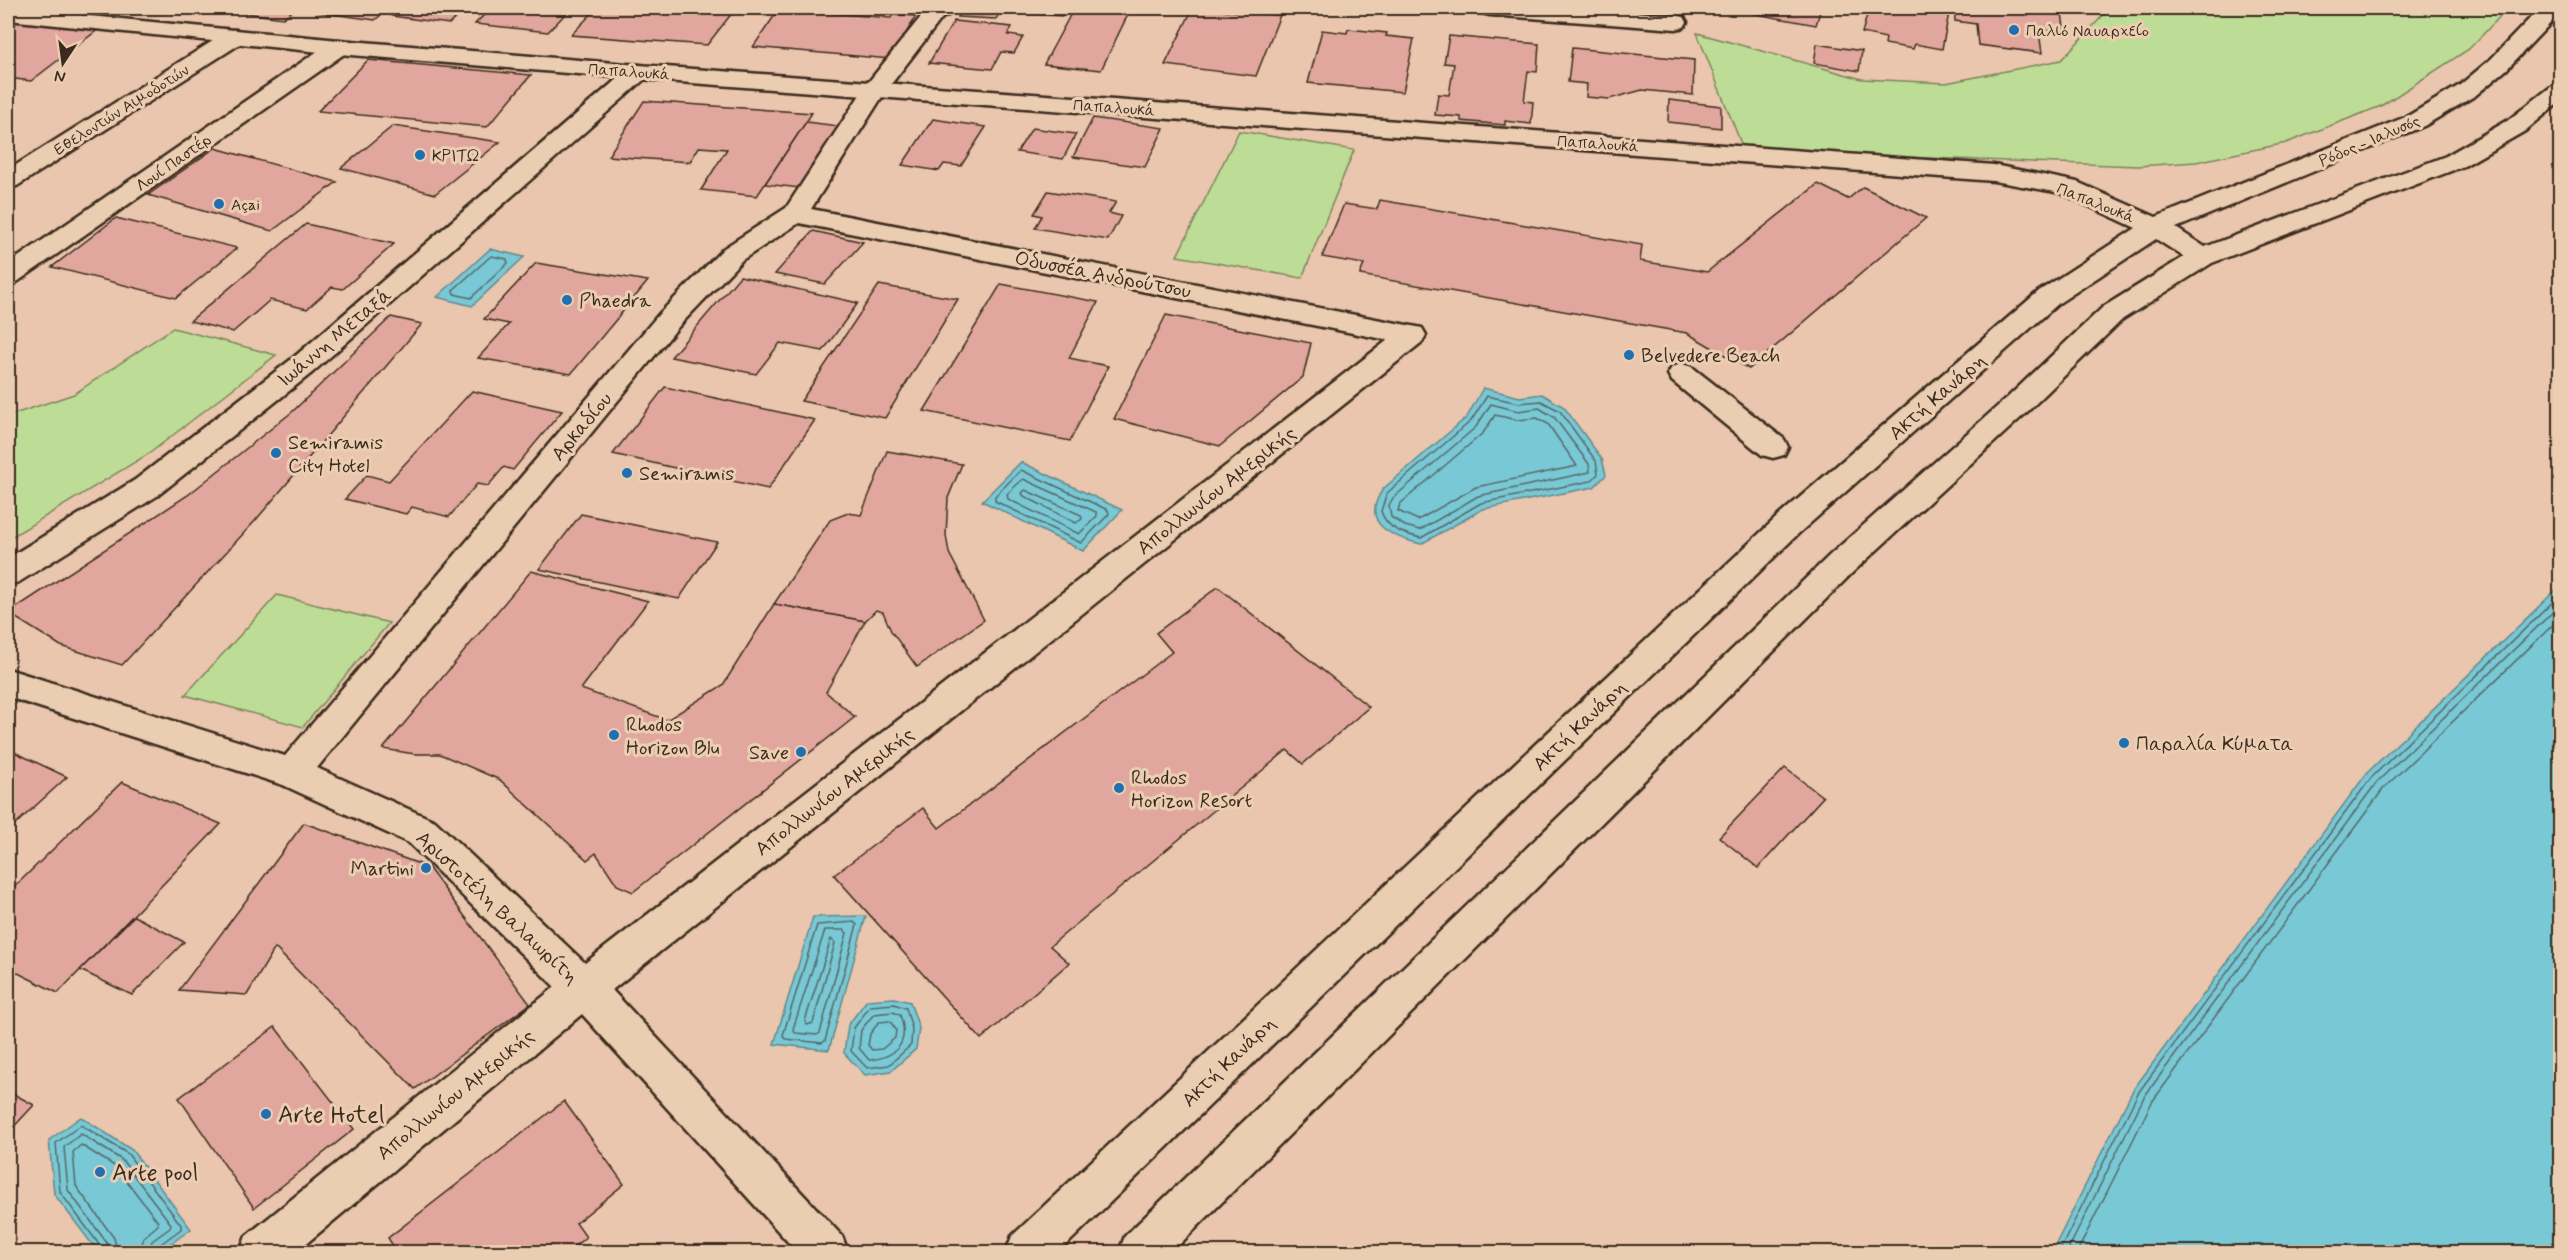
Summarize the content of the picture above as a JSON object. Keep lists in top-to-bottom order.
{
  "streets": {
    "street": [
      "Παπαλουκά",
      "Εθελοντών Αιμοδοτών",
      "Ρόδος - Ιαλυσός",
      "Λουί Παστέρ",
      "Οδυσσέα Ανδρούτσου",
      "Ιωάννη Μεταξά",
      "Ακτή Κανάρη",
      "Αρκαδίου",
      "Απολλωνίου Αμερικής",
      "Αριστοτέλη Βαλαωρίτη"
    ]
  },
  "crossings": [
    ["Παπαλουκά", "Εθελοντών Αιμοδοτών"],
    ["Παπαλουκά", "Ρόδος - Ιαλυσός"],
    ["Παπαλουκά", "Λουί Παστέρ"],
    ["Παπαλουκά", "Ιωάννη Μεταξά"],
    ["Παπαλουκά", "Ακτή Κανάρη"],
    ["Παπαλουκά", "Αρκαδίου"],
    ["Ρόδος - Ιαλυσός", "Ακτή Κανάρη"],
    ["Οδυσσέα Ανδρούτσου", "Αρκαδίου"],
    ["Οδυσσέα Ανδρούτσου", "Απολλωνίου Αμερικής"],
    ["Αρκαδίου", "Αριστοτέλη Βαλαωρίτη"],
    ["Απολλωνίου Αμερικής", "Αριστοτέλη Βαλαωρίτη"]
  ],
  "places": [
    "Παλιό Ναυαρχείο",
    "ΚΡΙΤΩ",
    "Açai",
    "Phaedra",
    "Belvedere Beach",
    "Semiramis City Hotel",
    "Semiramis",
    "Rhodos Horizon Blu",
    "Παραλία Κύματα",
    "Save",
    "Rhodos Horizon Resort",
    "Martini",
    "Arte Hotel",
    "Arte pool"
  ],
  "north": "bottom"
}
